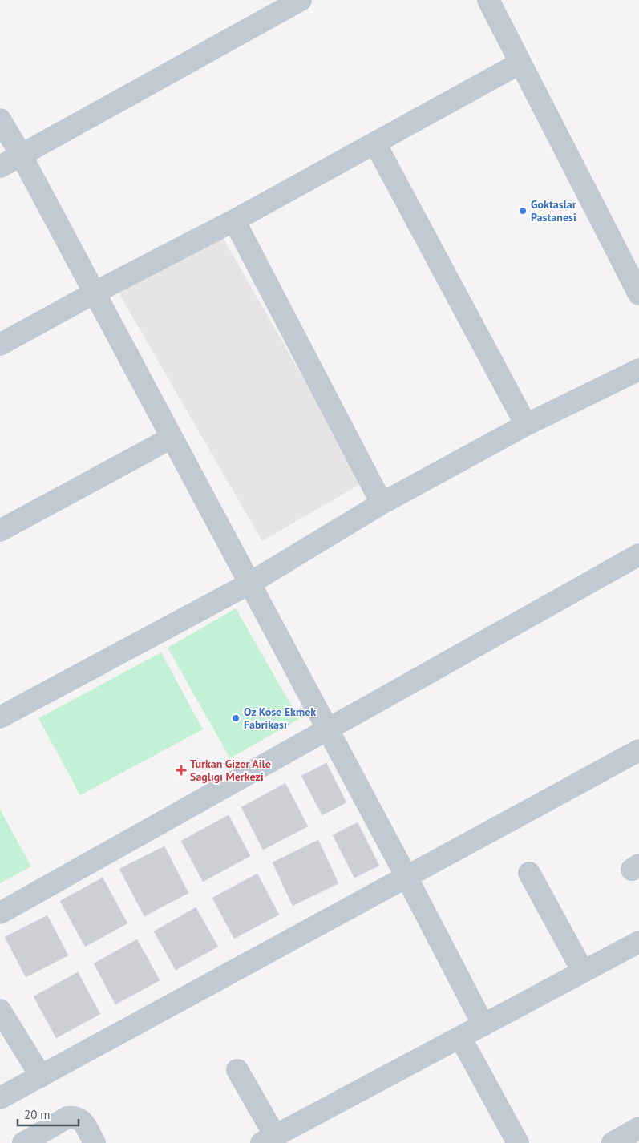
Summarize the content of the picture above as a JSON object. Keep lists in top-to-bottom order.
{
  "places": {
    "other": ["Goktaslar Pastanesi", "Oz Kose Ekmek Fabrikası"],
    "health": ["Turkan Gizer Aile Saglıgı Merkezi"]
  },
  "scale_bar": "20 m"
}
